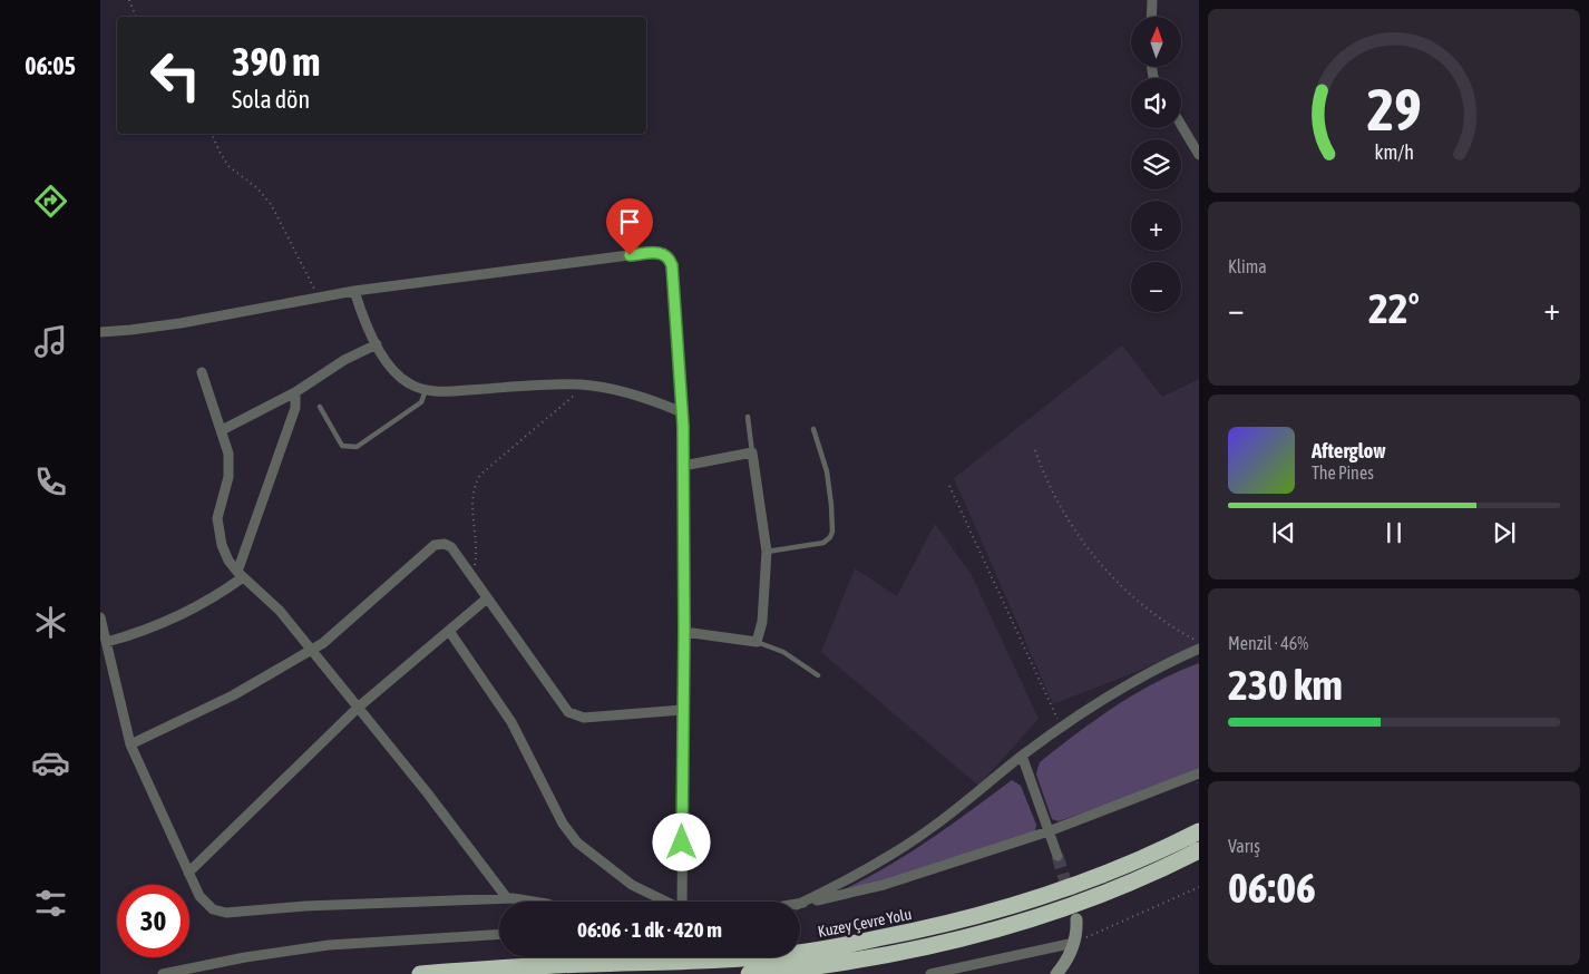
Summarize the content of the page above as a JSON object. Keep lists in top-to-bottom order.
{
  "streets": {
    "highway": ["Kuzey Çevre Yolu"]
  },
  "north": "top",
  "page": {
    "tabs": "06:05",
    "map_buttons": ["+", "−"],
    "turn": ["390 m", "Sola dön"],
    "tile": [
      "Klima",
      ["Menzil · 46%", "230 km"],
      ["Varış", "06:06"]
    ],
    "heat": ["−", "22°", "+"],
    "song": ["Afterglow", "The Pines"],
    "limit": "30",
    "trip": "06:06 · 1 dk · 420 m",
    "gauge": ["29", "km/h"]
  }
}
